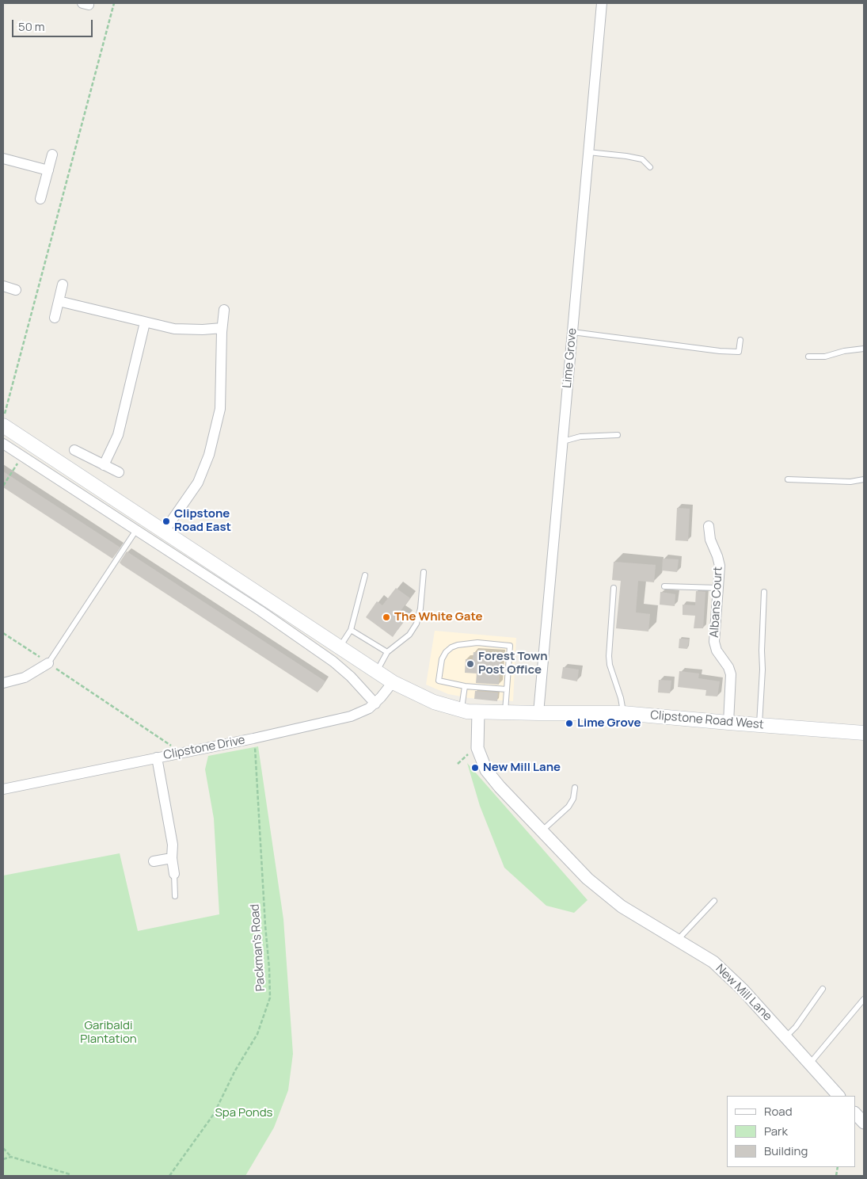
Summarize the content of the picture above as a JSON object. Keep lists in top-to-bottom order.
{
  "streets": {
    "main road": ["Clipstone Road West"],
    "street": [
      "Lime Grove",
      "Albans Court",
      "Clipstone Drive",
      "New Mill Lane"
    ],
    "path": ["Packman's Road"]
  },
  "crossings": [
    ["Lime Grove", "Clipstone Road West"],
    ["Albans Court", "Clipstone Road West"],
    ["Clipstone Road West", "New Mill Lane"],
    ["Clipstone Drive", "Packman's Road"]
  ],
  "parks": ["Garibaldi Plantation", "Spa Ponds"],
  "places": [
    "Clipstone Road East",
    "The White Gate",
    "Forest Town Post Office",
    "Lime Grove",
    "New Mill Lane"
  ],
  "legend": ["Road", "Park", "Building"],
  "scale_bar": "50 m"
}
